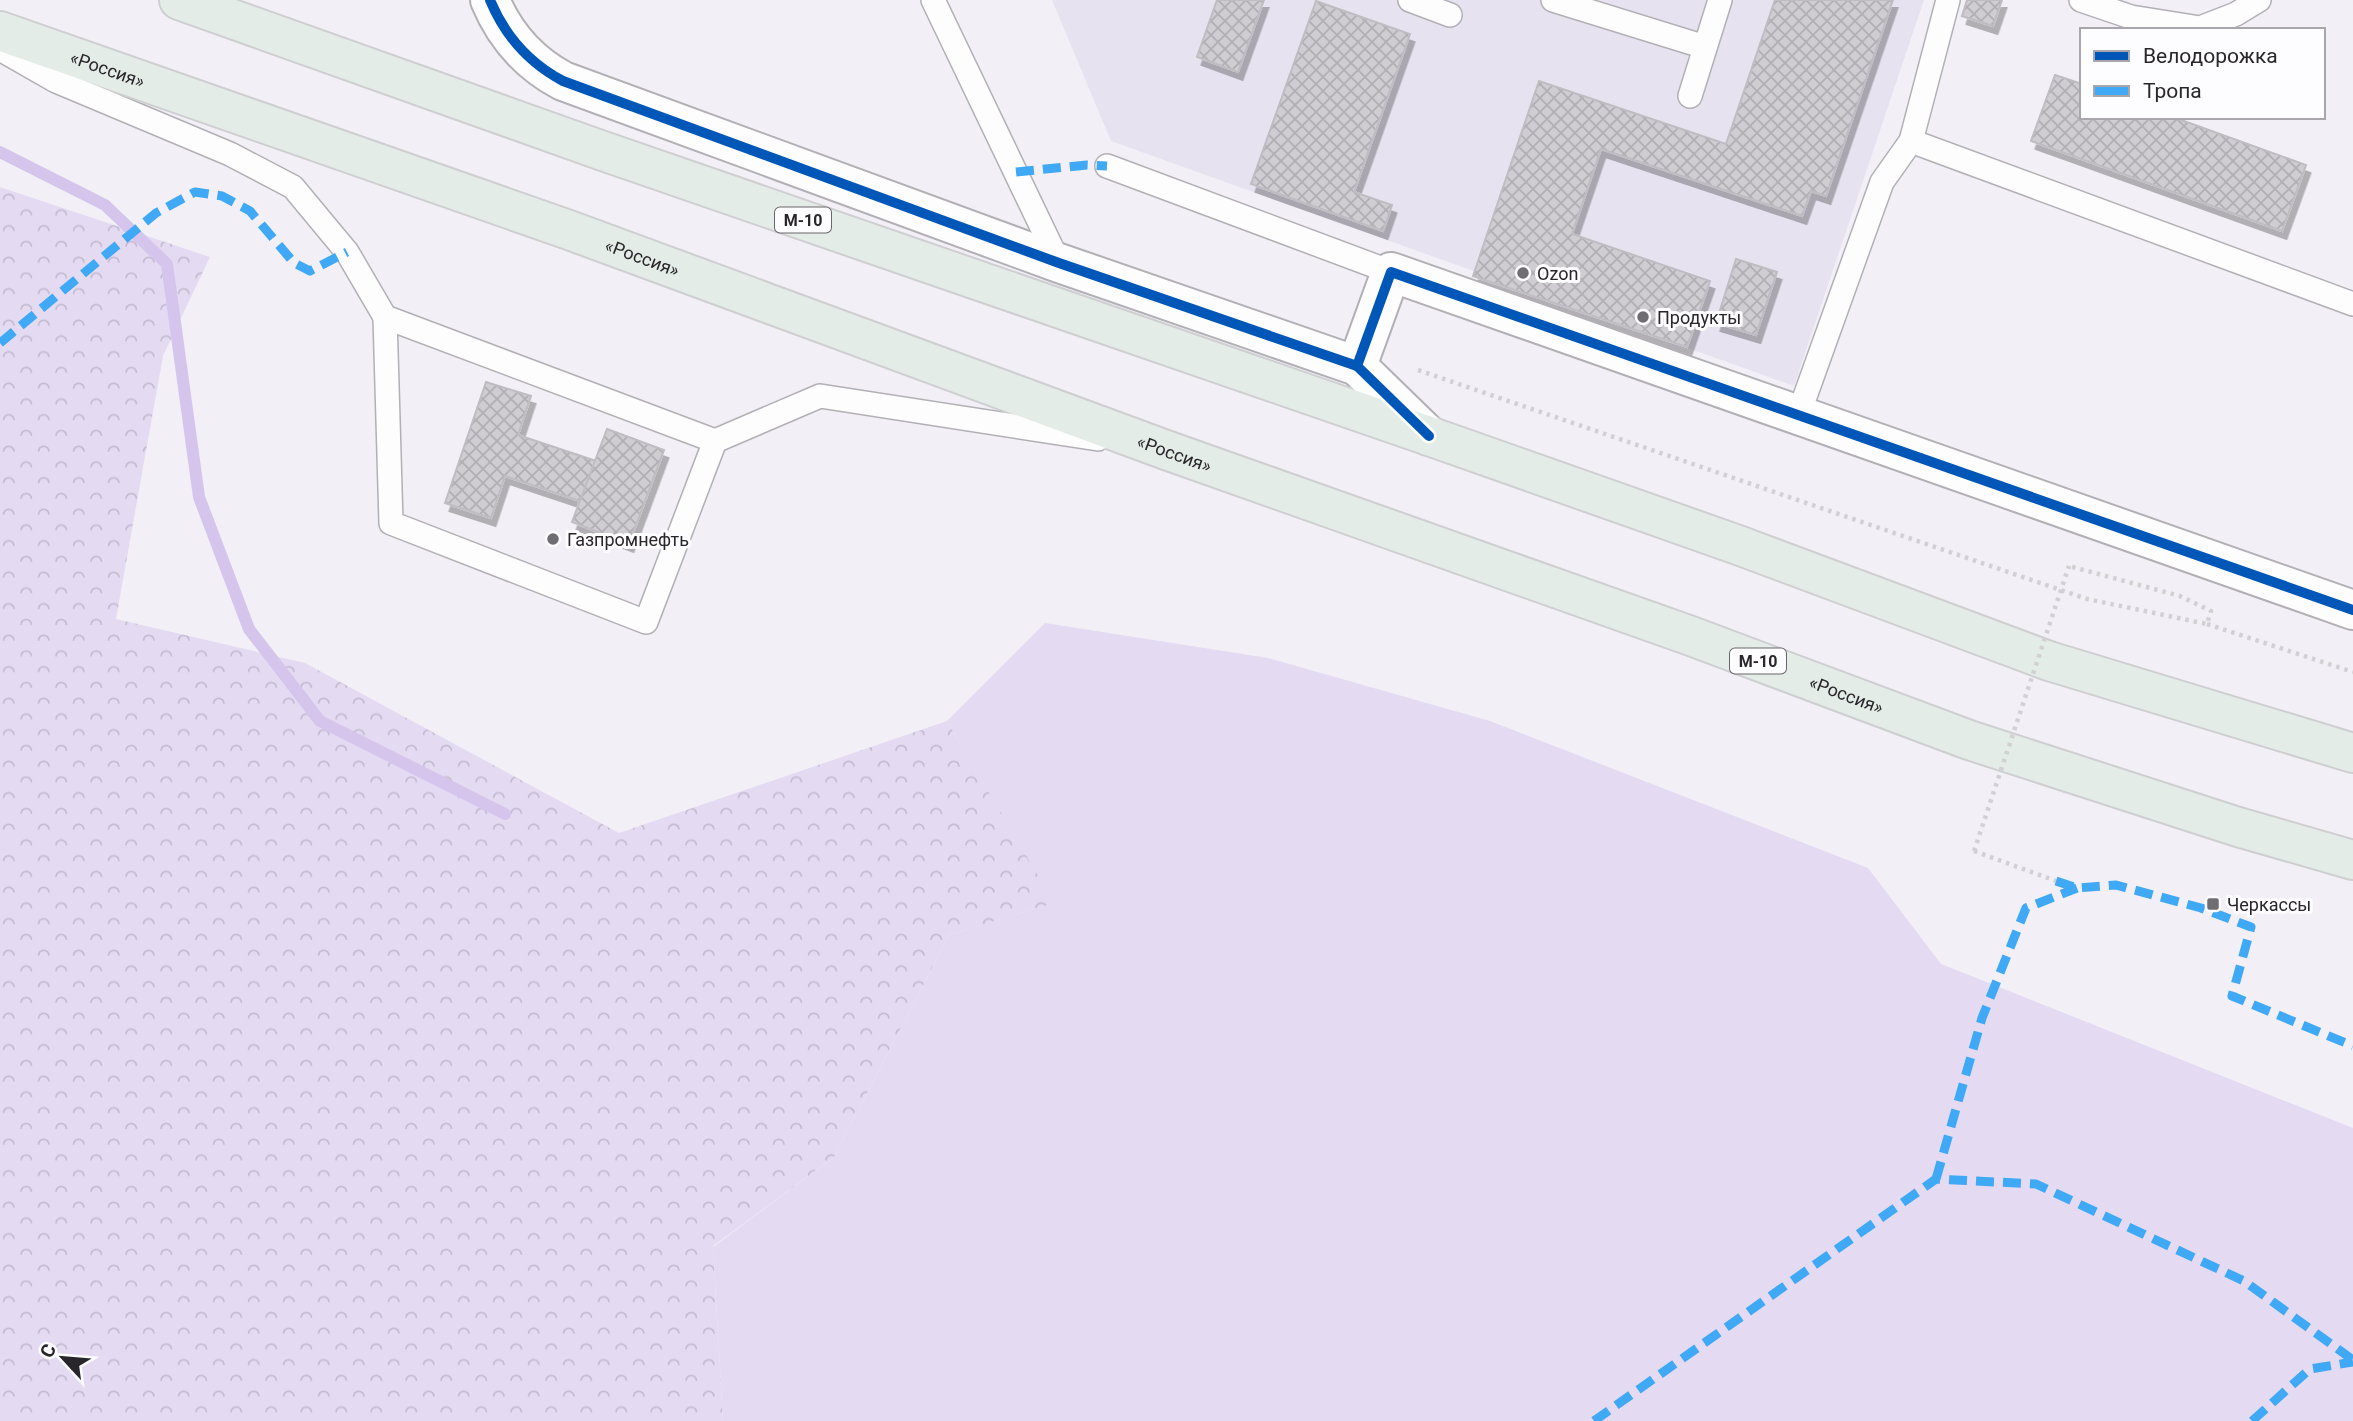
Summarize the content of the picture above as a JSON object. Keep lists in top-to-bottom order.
{
  "streets": {
    "highway": ["«Россия»", "М-10"]
  },
  "places": {
    "other": ["Ozon", "Продукты", "Газпромнефть"],
    "transit": ["Черкассы"]
  },
  "legend": ["Велодорожка", "Тропа"],
  "north": "top left"
}
